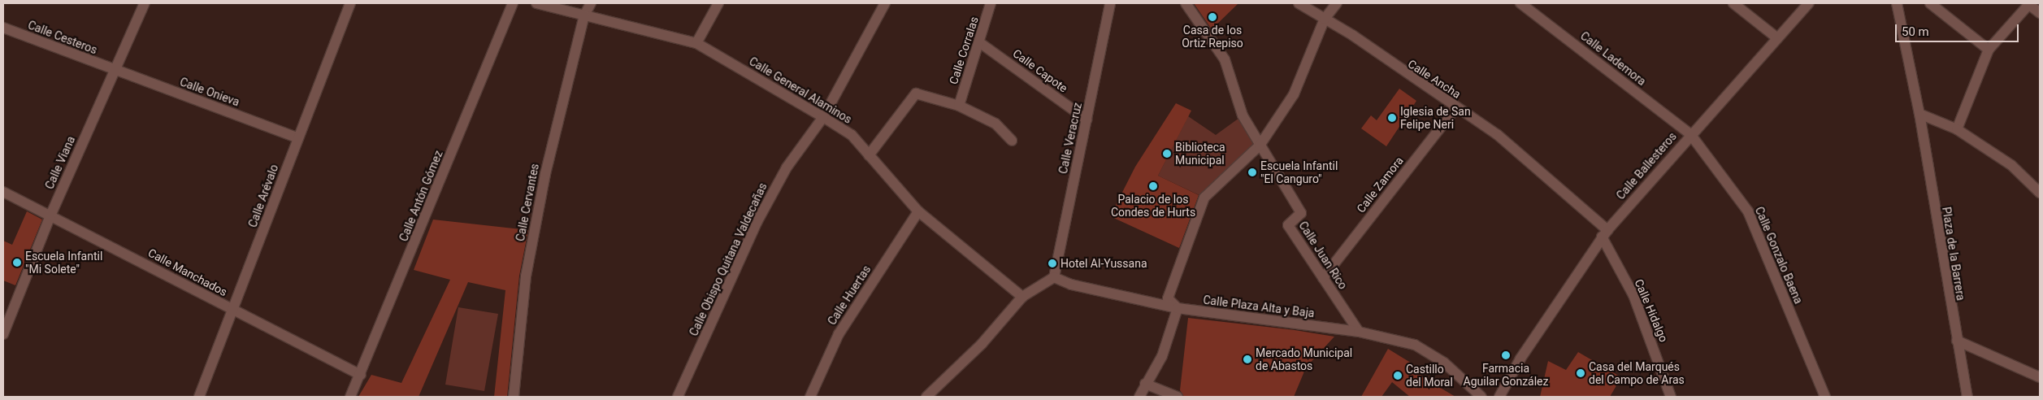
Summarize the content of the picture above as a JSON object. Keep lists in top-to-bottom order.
{
  "streets": {
    "street": [
      "Calle Cesteros",
      "Calle Corralas",
      "Calle Lademora",
      "Calle Capote",
      "Calle Ancha",
      "Calle General Alaminos",
      "Calle Onieva",
      "Calle Veracruz",
      "Calle Viana",
      "Calle Ballesteros",
      "Calle Zamora",
      "Calle Arévalo",
      "Calle Antón Gómez",
      "Calle Cervantes",
      "Plaza de la Barrera",
      "Calle Juan Rico",
      "Calle Gonzalo Baena",
      "Calle Obispo Quitana Valdecañas",
      "Calle Manchados",
      "Calle Huertas",
      "Calle Plaza Alta y Baja",
      "Calle Hidalgo"
    ]
  },
  "crossings": [
    ["Calle Cesteros", "Calle Onieva"],
    ["Calle Cesteros", "Calle Viana"],
    ["Calle Corralas", "Calle Capote"],
    ["Calle Lademora", "Calle Ballesteros"],
    ["Calle Lademora", "Calle Gonzalo Baena"],
    ["Calle Capote", "Calle Veracruz"],
    ["Calle Ancha", "Calle Ballesteros"],
    ["Calle Ancha", "Calle Zamora"],
    ["Calle Ancha", "Calle Hidalgo"],
    ["Calle General Alaminos", "Calle Cervantes"],
    ["Calle General Alaminos", "Calle Obispo Quitana Valdecañas"],
    ["Calle General Alaminos", "Calle Huertas"],
    ["Calle Onieva", "Calle Viana"],
    ["Calle Onieva", "Calle Arévalo"],
    ["Calle Veracruz", "Calle Plaza Alta y Baja"],
    ["Calle Viana", "Calle Manchados"],
    ["Calle Ballesteros", "Calle Gonzalo Baena"],
    ["Calle Ballesteros", "Calle Hidalgo"],
    ["Calle Zamora", "Calle Juan Rico"],
    ["Calle Arévalo", "Calle Manchados"],
    ["Calle Antón Gómez", "Calle Manchados"],
    ["Calle Juan Rico", "Calle Plaza Alta y Baja"]
  ],
  "places": [
    "Casa de los Ortiz Repiso",
    "Iglesia de San Felipe Neri",
    "Biblioteca Municipal",
    "Escuela Infantil \"El Canguro\"",
    "Palacio de los Condes de Hurts",
    "Escuela Infantil \"Mi Solete\"",
    "Hotel Al-Yussana",
    "Farmacia Aguilar González",
    "Mercado Municipal de Abastos",
    "Casa del Marqués del Campo de Aras",
    "Castillo del Moral"
  ],
  "scale_bar": "50 m"
}
